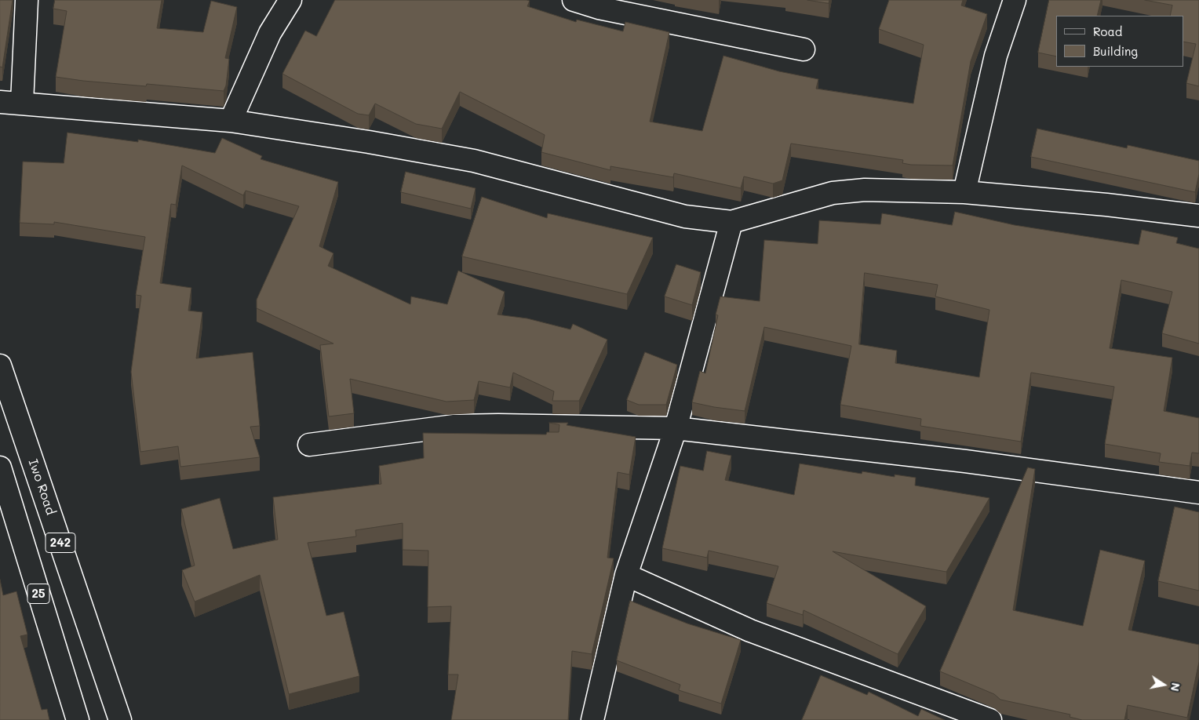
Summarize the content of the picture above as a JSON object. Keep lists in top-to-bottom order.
{
  "streets": {
    "street": ["Iwo Road", "242", "25"]
  },
  "legend": ["Road", "Building"],
  "north": "right"
}
